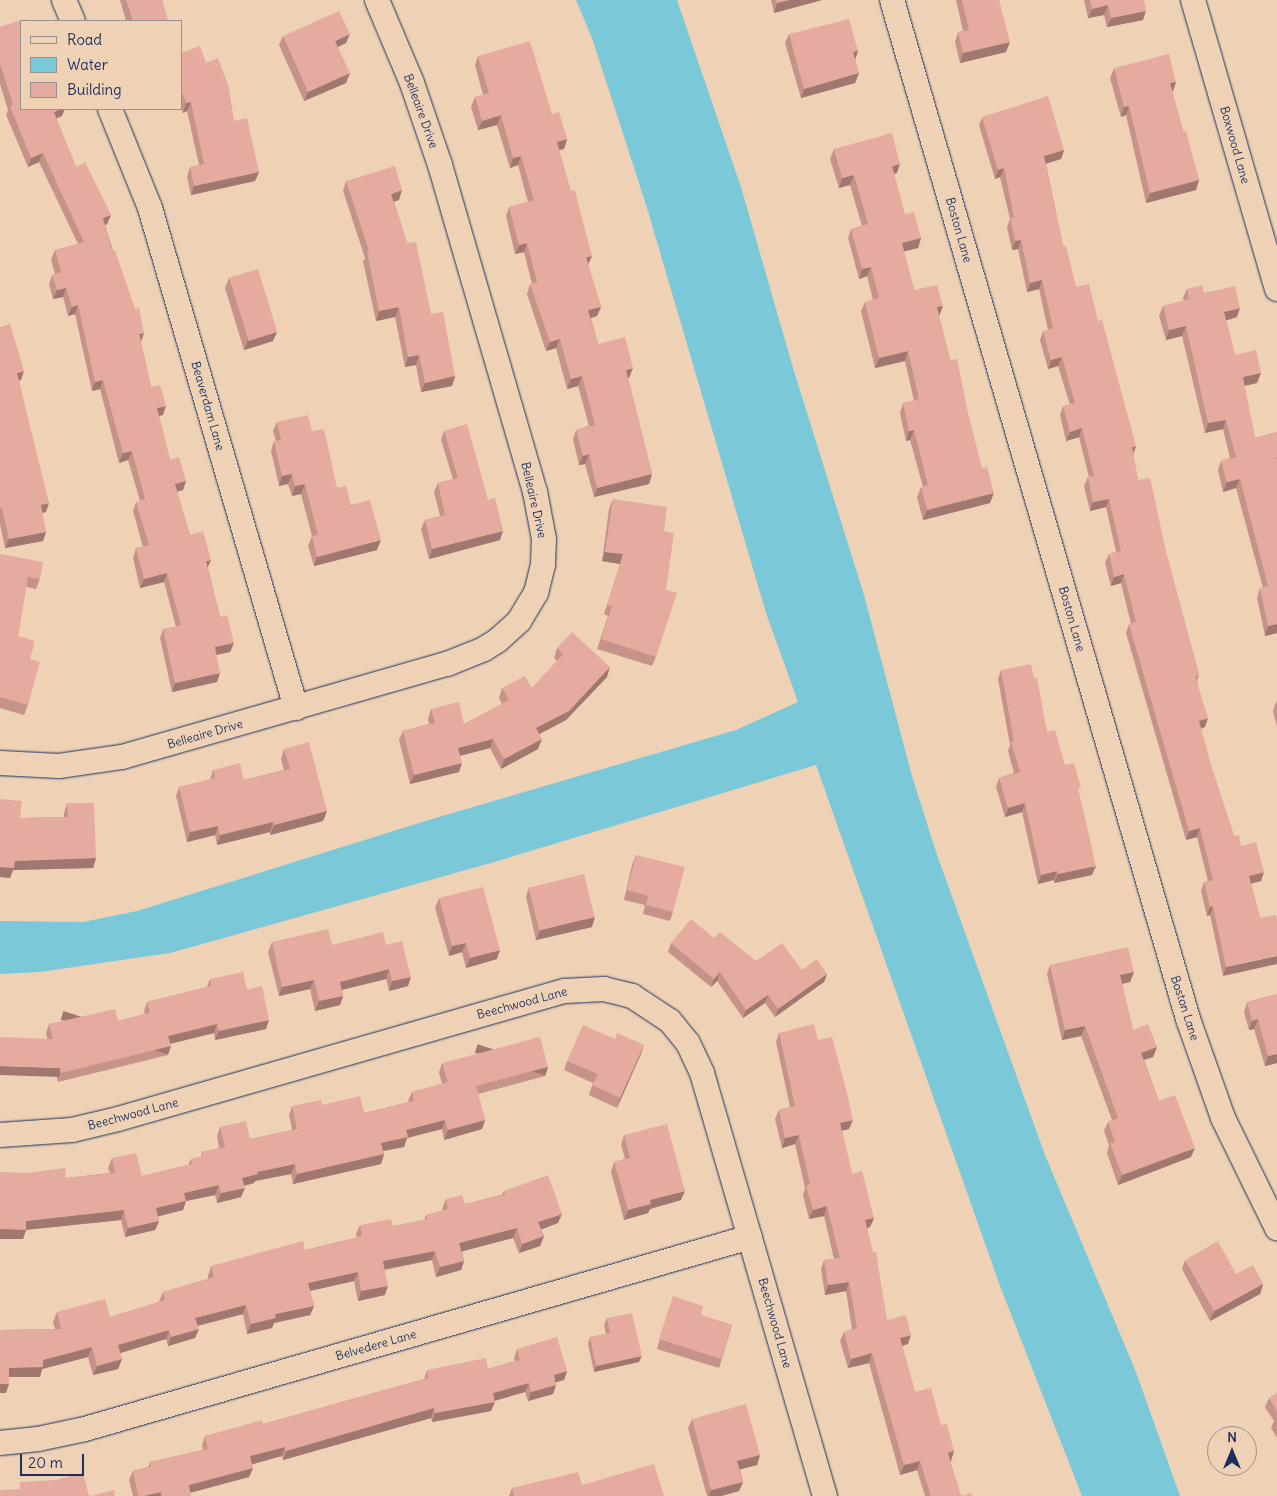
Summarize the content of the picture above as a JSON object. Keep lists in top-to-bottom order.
{
  "streets": {
    "street": [
      "Belleaire Drive",
      "Boxwood Lane",
      "Boston Lane",
      "Beaverdam Lane",
      "Beechwood Lane",
      "Belvedere Lane"
    ]
  },
  "crossings": [
    ["Belleaire Drive", "Beaverdam Lane"],
    ["Beechwood Lane", "Belvedere Lane"]
  ],
  "legend": ["Road", "Water", "Building"],
  "scale_bar": "20 m",
  "north": "top"
}
